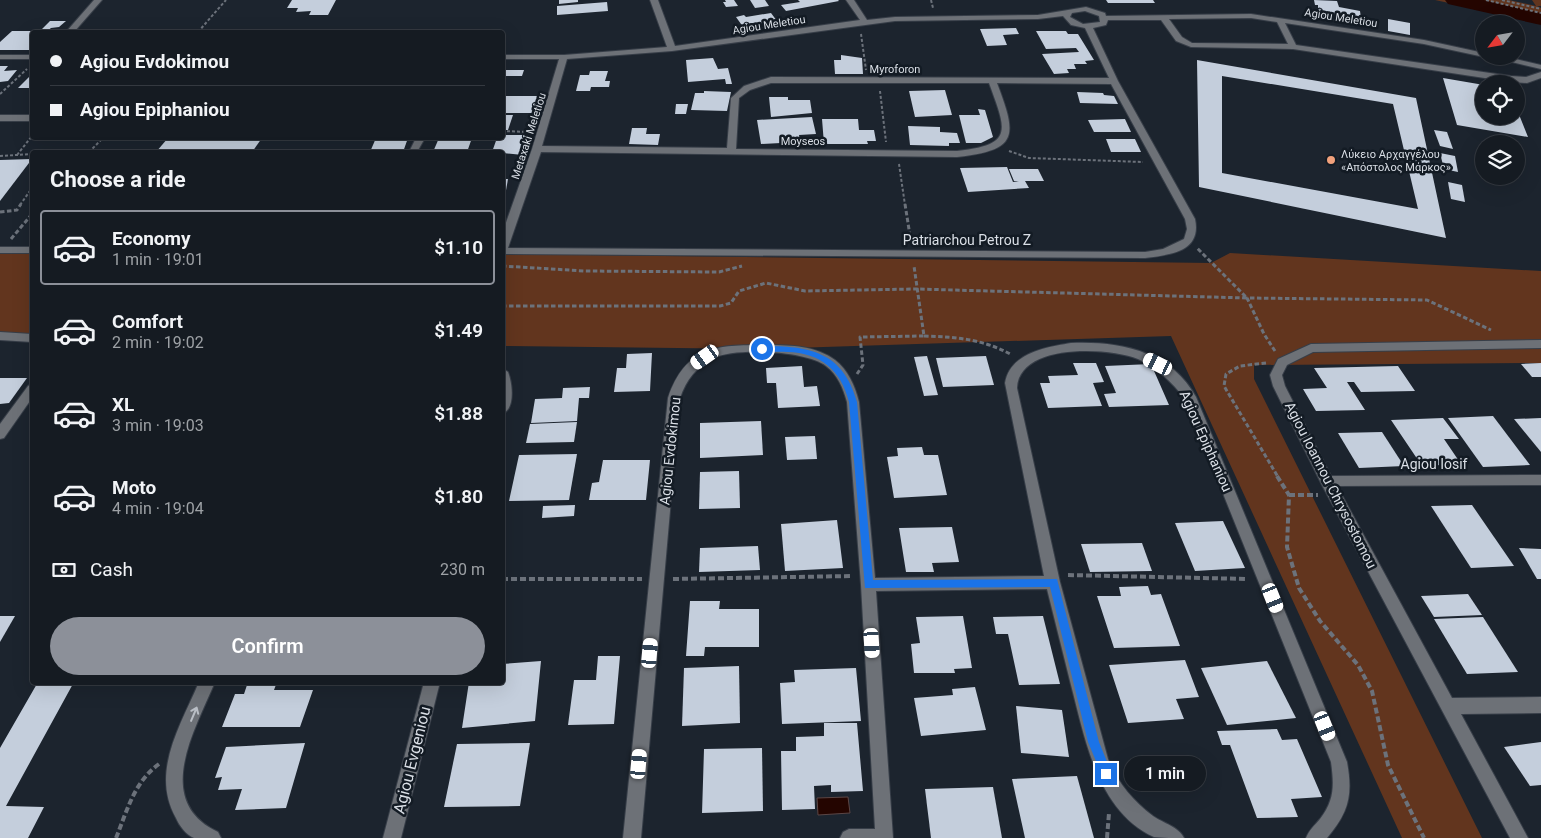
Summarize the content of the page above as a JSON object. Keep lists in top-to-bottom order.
{
  "streets": {
    "street": [
      "Agiou Meletiou",
      "Myroforon",
      "Metaxaki Meletiou",
      "Moyseos",
      "Patriarchou Petrou Z",
      "Agiou Epiphaniou",
      "Agiou Evdokimou",
      "Agiou Iosif",
      "Agiou Ioannou Chrysostomou",
      "Agiou Evgeniou"
    ]
  },
  "crossings": [
    ["Agiou Meletiou", "Metaxaki Meletiou"],
    ["Agiou Meletiou", "Patriarchou Petrou Z"],
    ["Myroforon", "Moyseos"],
    ["Myroforon", "Patriarchou Petrou Z"],
    ["Metaxaki Meletiou", "Moyseos"],
    ["Agiou Iosif", "Agiou Ioannou Chrysostomou"]
  ],
  "places": ["Λύκειο Αρχαγγέλου «Απόστολος Μάρκος»"],
  "north": "bottom left",
  "page": {
    "banner": ["Agiou Evdokimou", "Agiou Epiphaniou"],
    "heading": "Choose a ride",
    "list": [
      {
        "name": "Economy",
        "note": "1 min · 19:01",
        "value": "$1.10"
      },
      {
        "name": "Comfort",
        "note": "2 min · 19:02",
        "value": "$1.49"
      },
      {
        "name": "XL",
        "note": "3 min · 19:03",
        "value": "$1.88"
      },
      {
        "name": "Moto",
        "note": "4 min · 19:04",
        "value": "$1.80"
      }
    ],
    "pay": ["Cash", "230 m"],
    "buttons": "Confirm",
    "bubble": "1 min"
  }
}
